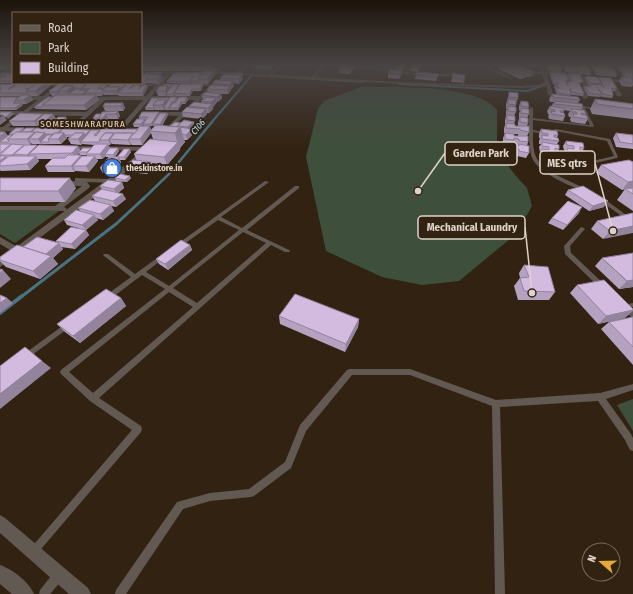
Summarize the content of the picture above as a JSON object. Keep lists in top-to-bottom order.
{
  "districts": ["SOMESHWARAPURA"],
  "water": ["C106"],
  "places": {
    "shop": ["theskinstore.in"],
    "other": ["Garden Park", "MES qtrs", "Mechanical Laundry"]
  },
  "legend": ["Road", "Park", "Building"],
  "north": "left"
}
